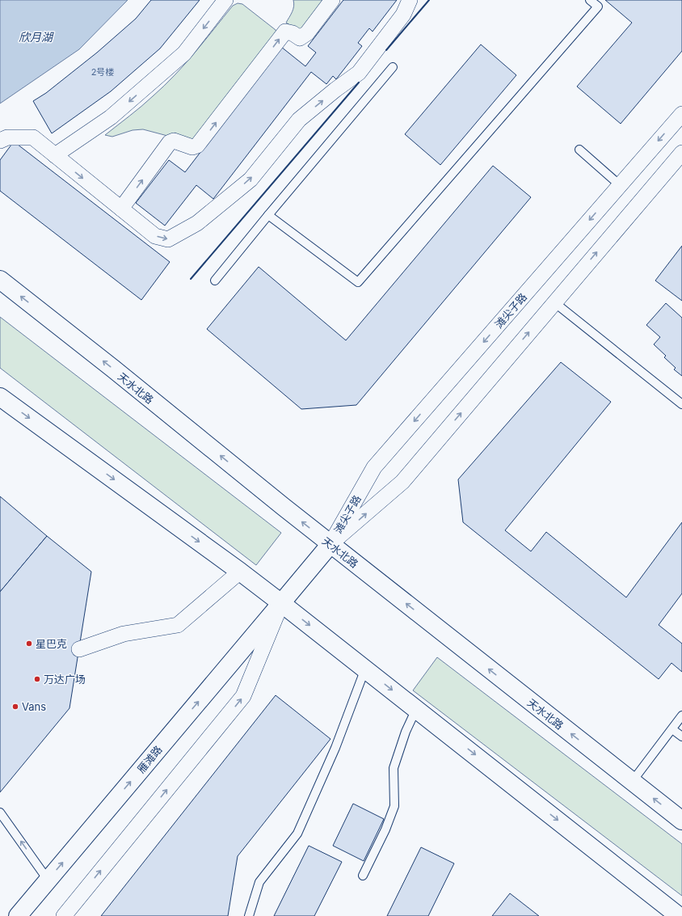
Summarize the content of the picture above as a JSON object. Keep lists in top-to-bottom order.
{
  "streets": {
    "main road": ["天水北路", "雁滩路"],
    "street": ["滩尖子路"]
  },
  "crossings": [
    ["滩尖子路", "天水北路"],
    ["滩尖子路", "雁滩路"],
    ["天水北路", "雁滩路"]
  ],
  "one_way": ["雁滩路"],
  "water": ["欣月湖"],
  "places": ["星巴克", "万达广场", "Vans"],
  "house_numbers": ["2号楼"]
}
